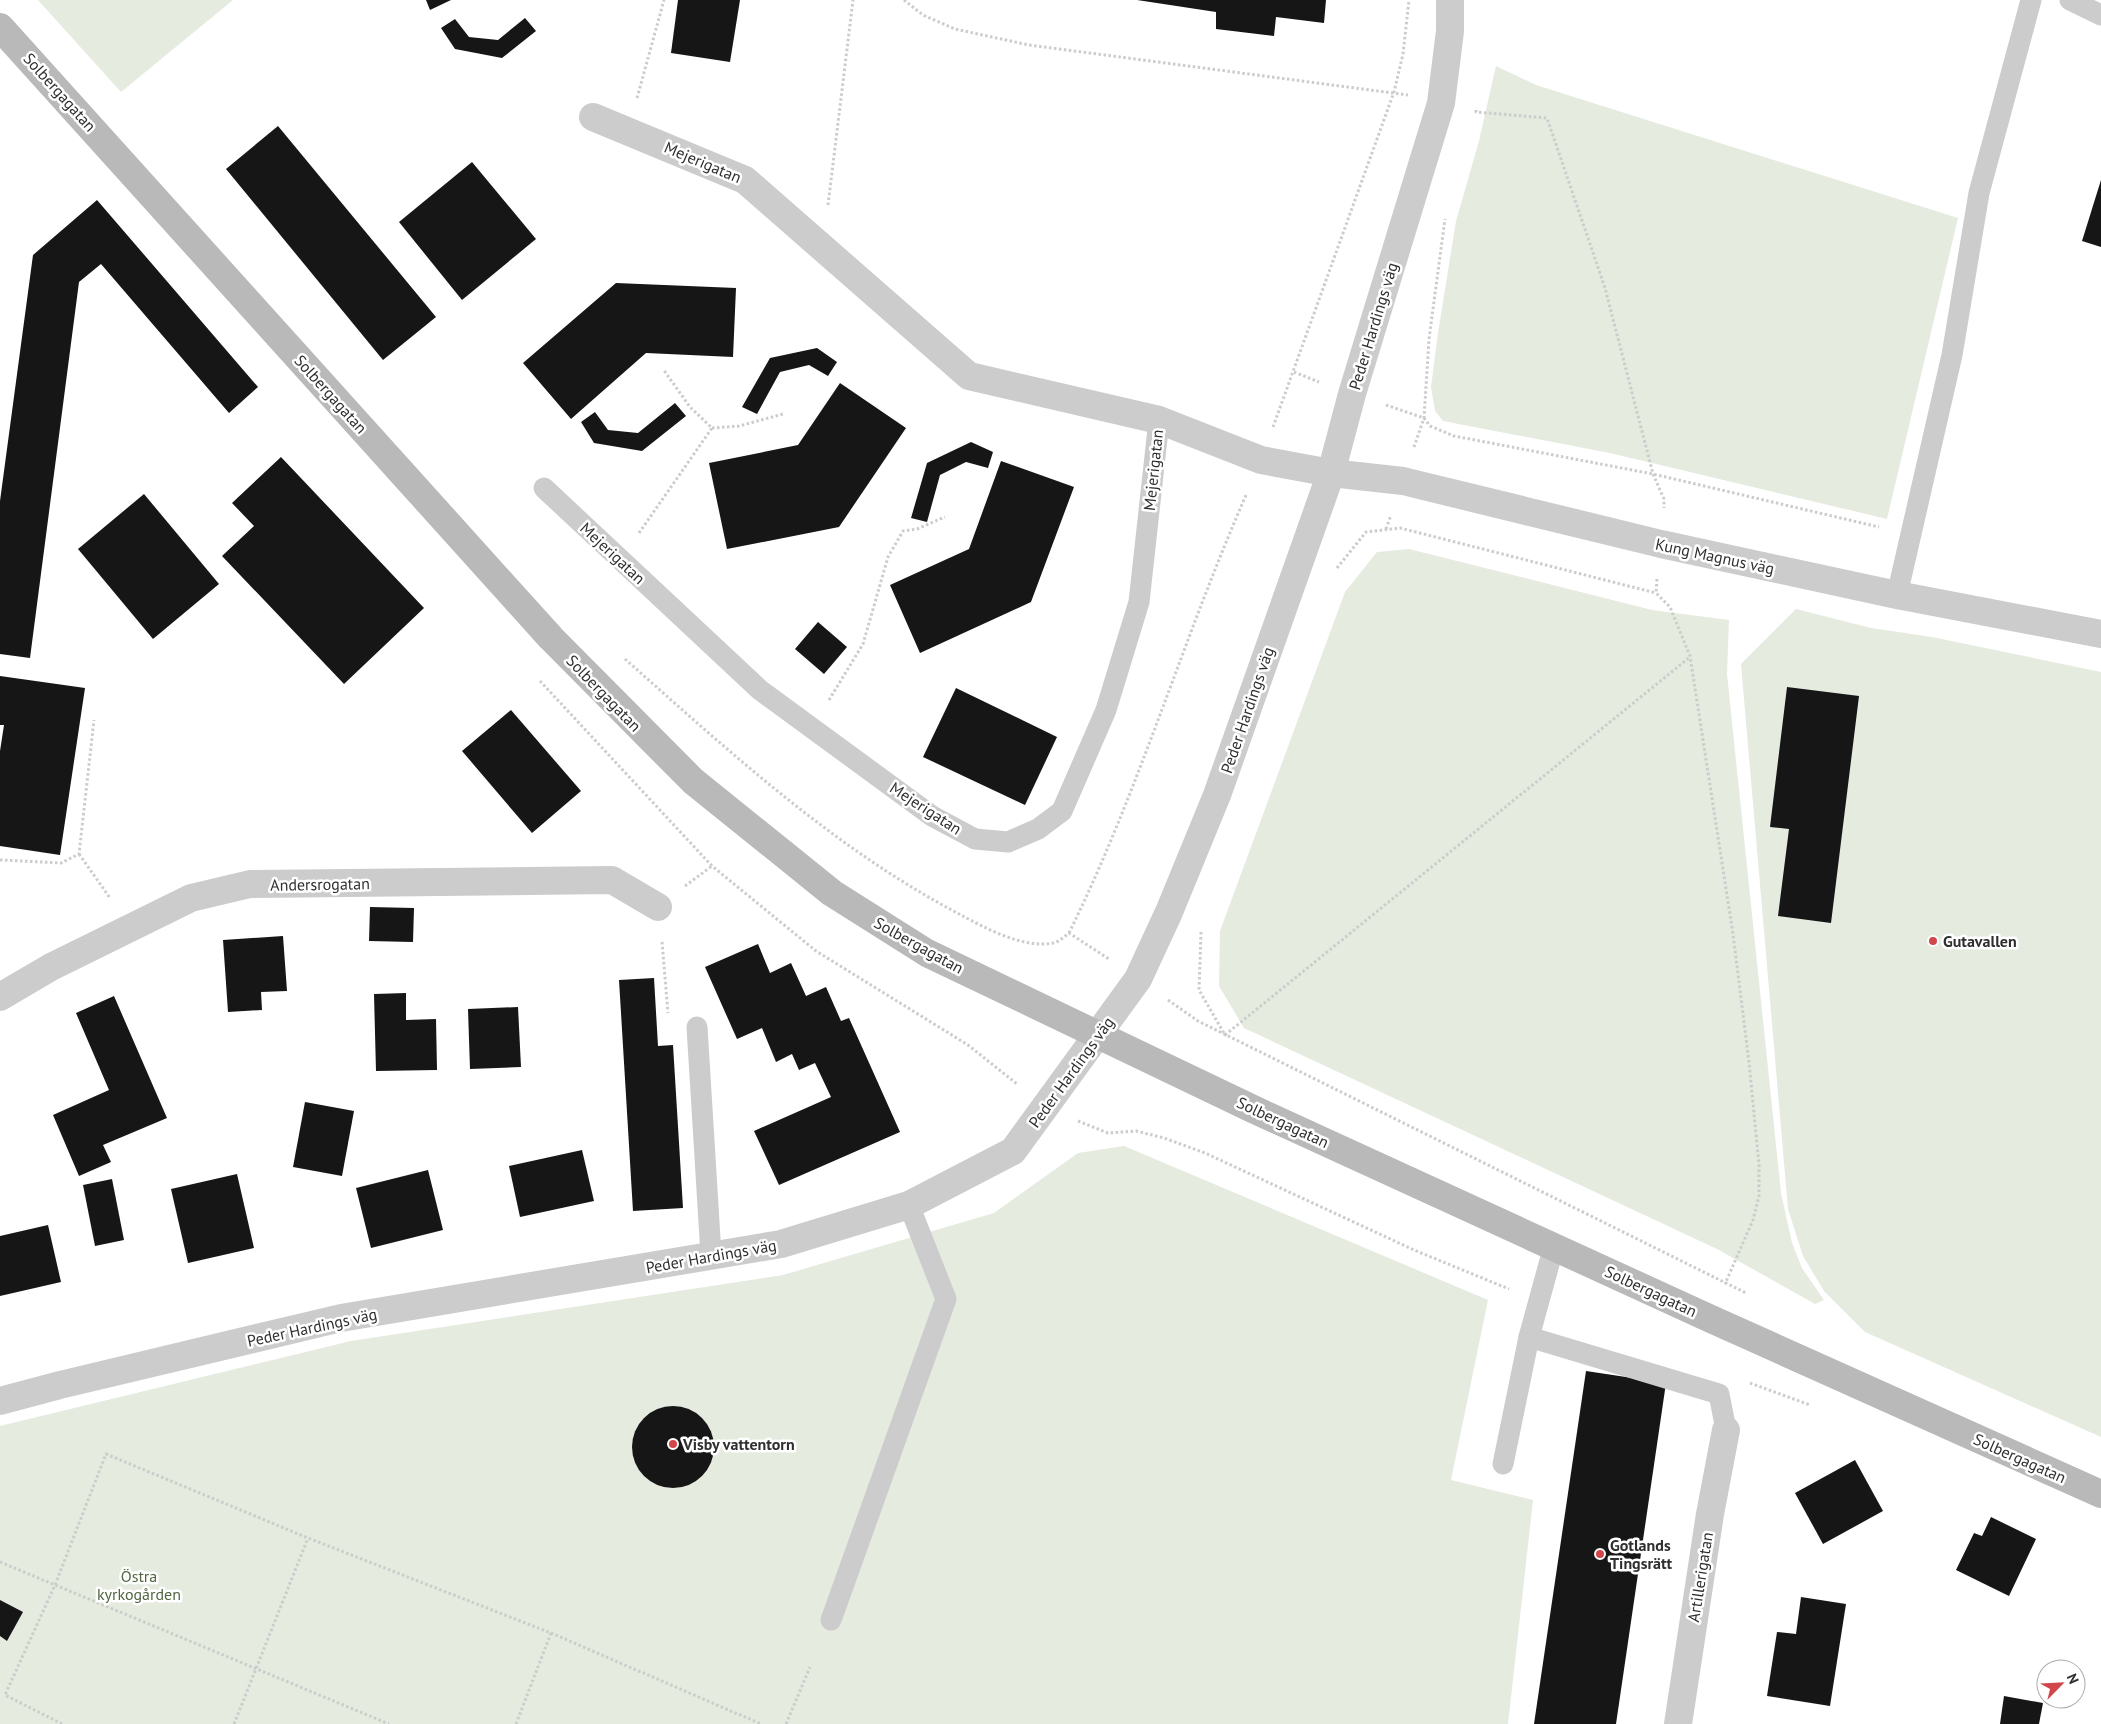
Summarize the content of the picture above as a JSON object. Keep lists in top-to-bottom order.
{
  "streets": {
    "main road": ["Solbergagatan"],
    "street": [
      "Mejerigatan",
      "Peder Hardings väg",
      "Kung Magnus väg",
      "Andersrogatan",
      "Artillerigatan"
    ]
  },
  "crossings": [
    ["Solbergagatan", "Peder Hardings väg"],
    ["Mejerigatan", "Peder Hardings väg"],
    ["Mejerigatan", "Kung Magnus väg"],
    ["Peder Hardings väg", "Kung Magnus väg"]
  ],
  "parks": ["Östra kyrkogården"],
  "places": ["Gutavallen", "Visby vattentorn", "Gotlands Tingsrätt"],
  "north": "top right"
}
